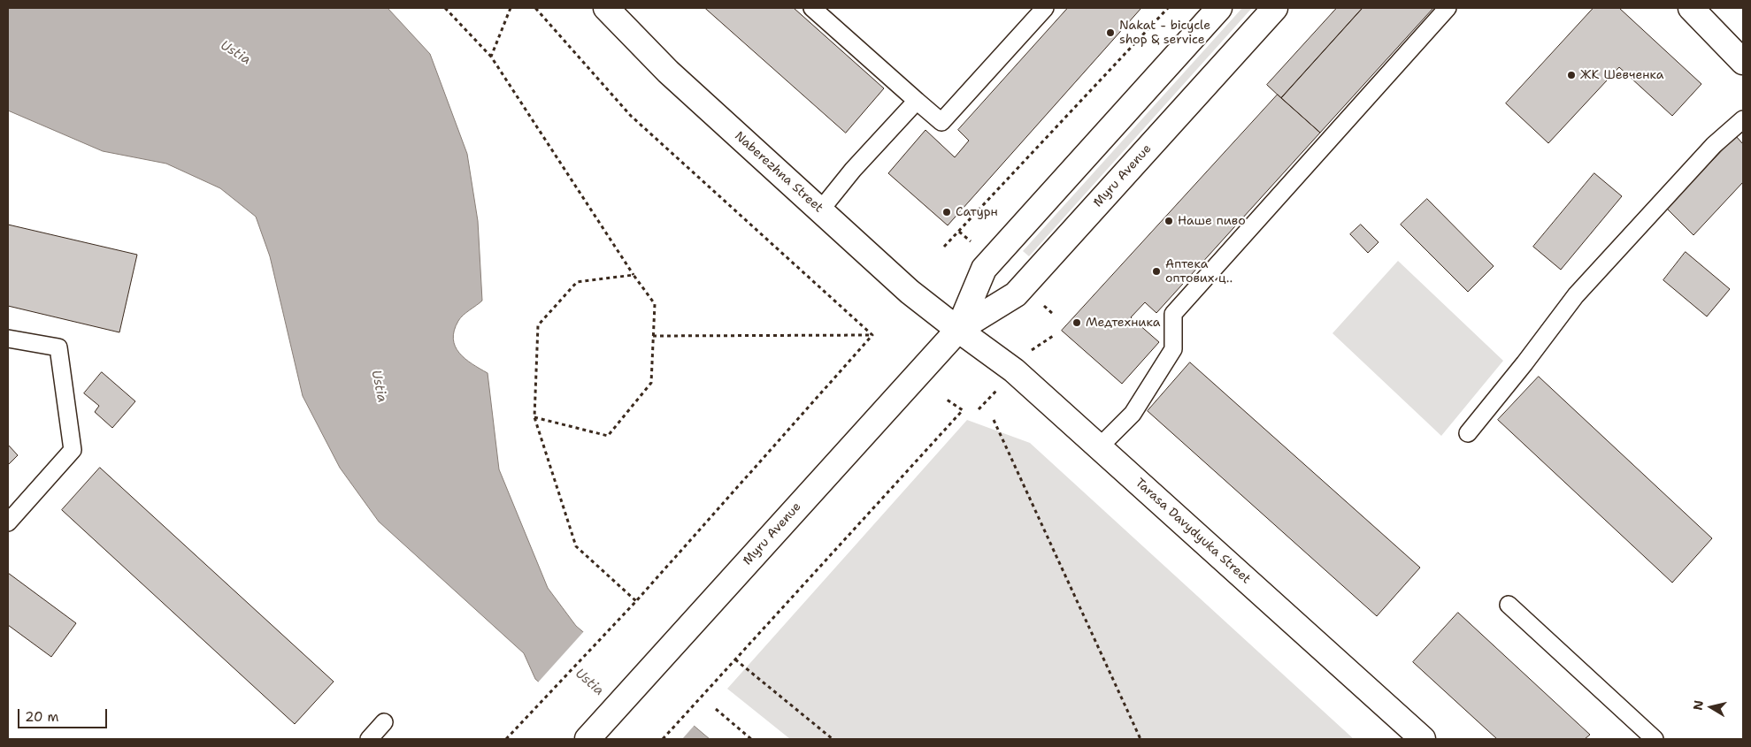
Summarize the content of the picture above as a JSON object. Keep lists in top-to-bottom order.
{
  "streets": {
    "street": ["Naberezhna Street", "Myru Avenue", "Tarasa Davydyuka Street"]
  },
  "crossings": [
    ["Naberezhna Street", "Myru Avenue"],
    ["Naberezhna Street", "Tarasa Davydyuka Street"],
    ["Myru Avenue", "Tarasa Davydyuka Street"]
  ],
  "water": ["Ustia"],
  "places": [
    "Nakat - bicycle shop & service",
    "ЖК Шевченка",
    "Сатурн",
    "Наше пиво",
    "Аптека оптових ц‥",
    "Медтехника"
  ],
  "scale_bar": "20 m",
  "north": "left"
}
